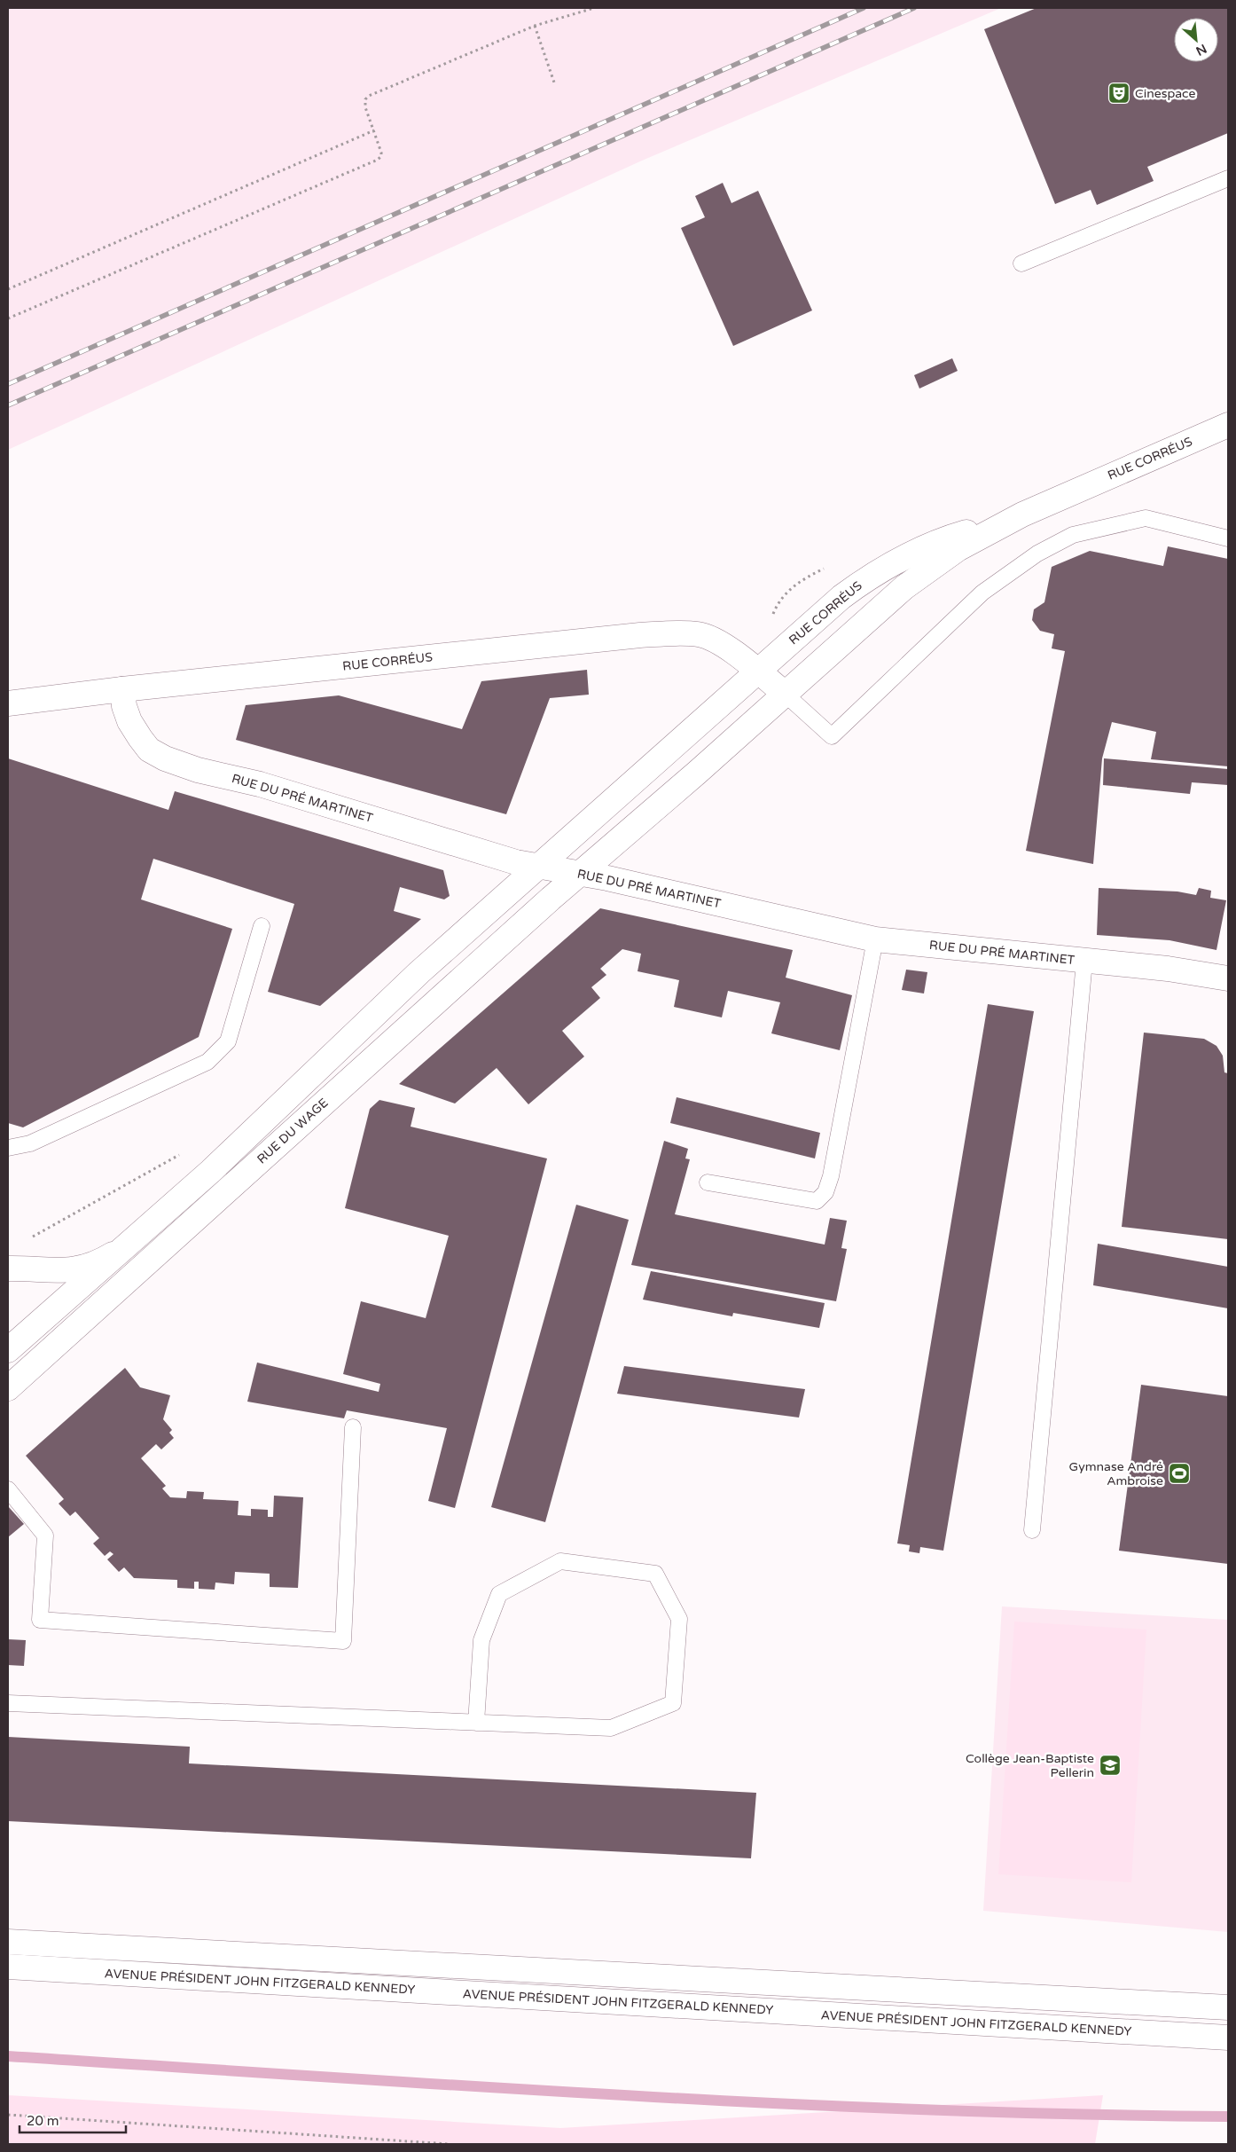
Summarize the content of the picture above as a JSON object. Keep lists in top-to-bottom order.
{
  "streets": {
    "street": [
      "RUE CORRÉUS",
      "RUE DU PRÉ MARTINET",
      "RUE DU WAGE",
      "AVENUE PRÉSIDENT JOHN FITZGERALD KENNEDY"
    ]
  },
  "crossings": [
    ["RUE CORRÉUS", "RUE DU PRÉ MARTINET"],
    ["RUE CORRÉUS", "RUE DU WAGE"],
    ["RUE DU PRÉ MARTINET", "RUE DU WAGE"]
  ],
  "places": {
    "theatre": ["Cinespace"],
    "sports": ["Gymnase André Ambroise"],
    "school or university": ["Collège Jean-Baptiste Pellerin"]
  },
  "scale_bar": "20 m",
  "north": "bottom right"
}
